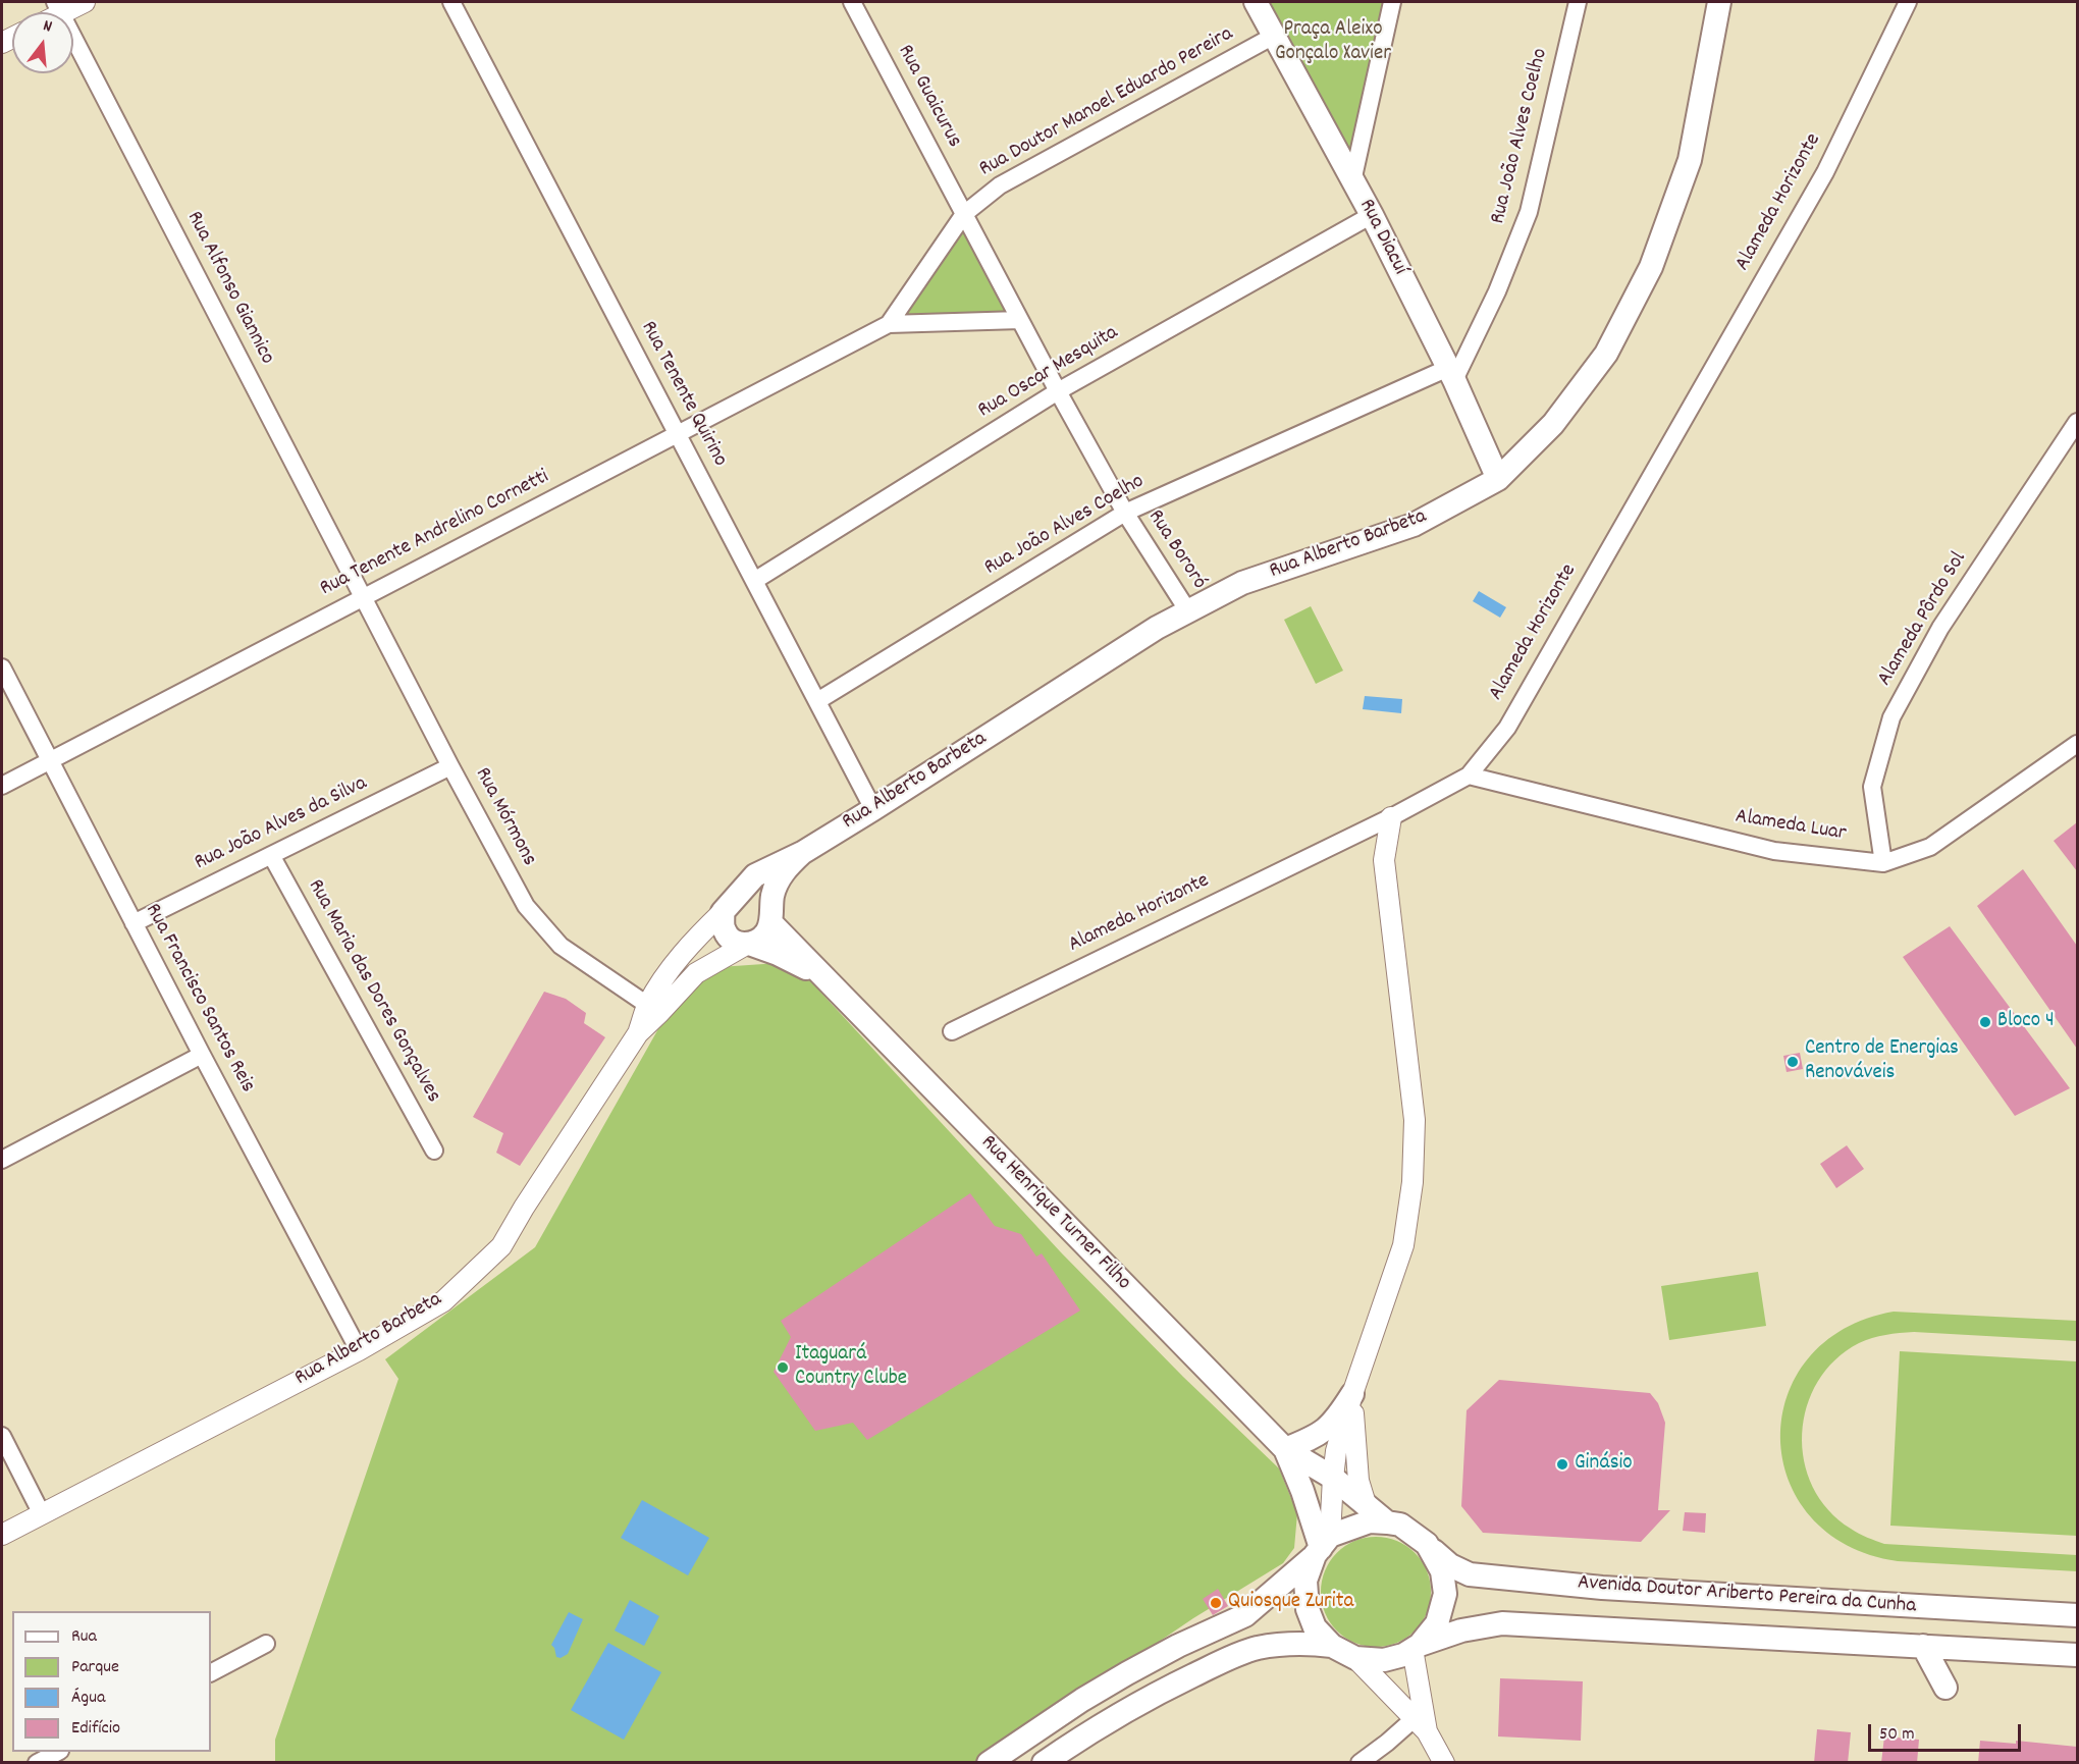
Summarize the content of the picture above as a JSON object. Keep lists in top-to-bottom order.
{
  "streets": {
    "main road": [
      "Rua Diacuí",
      "Rua Alberto Barbeta",
      "Rua Henrique Turner Filho",
      "Avenida Doutor Ariberto Pereira da Cunha"
    ],
    "street": [
      "Rua Guaicurus",
      "Rua Doutor Manoel Eduardo Pereira",
      "Rua João Alves Coelho",
      "Alameda Horizonte",
      "Rua Alfonso Giannico",
      "Rua Oscar Mesquita",
      "Rua Tenente Quirino",
      "Rua Tenente Andrelino Cornetti",
      "Rua Bororó",
      "Alameda Pôrdo Sol",
      "Rua Mórmons",
      "Rua João Alves da Silva",
      "Alameda Luar",
      "Rua Maria das Dores Gonçalves",
      "Rua Francisco Santos Reis"
    ]
  },
  "crossings": [
    ["Rua Guaicurus", "Rua Doutor Manoel Eduardo Pereira"],
    ["Rua Guaicurus", "Rua Bororó"],
    ["Rua Doutor Manoel Eduardo Pereira", "Rua Diacuí"],
    ["Rua Doutor Manoel Eduardo Pereira", "Rua Tenente Andrelino Cornetti"],
    ["Rua João Alves Coelho", "Rua Diacuí"],
    ["Rua João Alves Coelho", "Rua Tenente Quirino"],
    ["Rua João Alves Coelho", "Rua Bororó"],
    ["Alameda Horizonte", "Alameda Luar"],
    ["Rua Diacuí", "Rua Oscar Mesquita"],
    ["Rua Diacuí", "Rua Alberto Barbeta"],
    ["Rua Alfonso Giannico", "Rua Tenente Andrelino Cornetti"],
    ["Rua Alfonso Giannico", "Rua Mórmons"],
    ["Rua Oscar Mesquita", "Rua Tenente Quirino"],
    ["Rua Oscar Mesquita", "Rua Bororó"],
    ["Rua Tenente Quirino", "Rua Tenente Andrelino Cornetti"],
    ["Rua Tenente Quirino", "Rua Alberto Barbeta"],
    ["Rua Tenente Andrelino Cornetti", "Rua Mórmons"],
    ["Rua Tenente Andrelino Cornetti", "Rua Francisco Santos Reis"],
    ["Rua Alberto Barbeta", "Rua Bororó"],
    ["Rua Alberto Barbeta", "Rua Mórmons"],
    ["Rua Alberto Barbeta", "Rua Francisco Santos Reis"],
    ["Alameda Pôrdo Sol", "Alameda Luar"],
    ["Rua Mórmons", "Rua João Alves da Silva"],
    ["Rua João Alves da Silva", "Rua Maria das Dores Gonçalves"],
    ["Rua João Alves da Silva", "Rua Francisco Santos Reis"],
    ["Rua Henrique Turner Filho", "Avenida Doutor Ariberto Pereira da Cunha"]
  ],
  "parks": ["Praça Aleixo Gonçalo Xavier"],
  "places": [
    "Bloco 4",
    "Centro de Energias Renováveis",
    "Itaguará Country Clube",
    "Ginásio",
    "Quiosque Zurita"
  ],
  "legend": [
    "Rua",
    "Parque",
    "Água",
    "Edifício"
  ],
  "scale_bar": "50 m",
  "north": "top"
}
